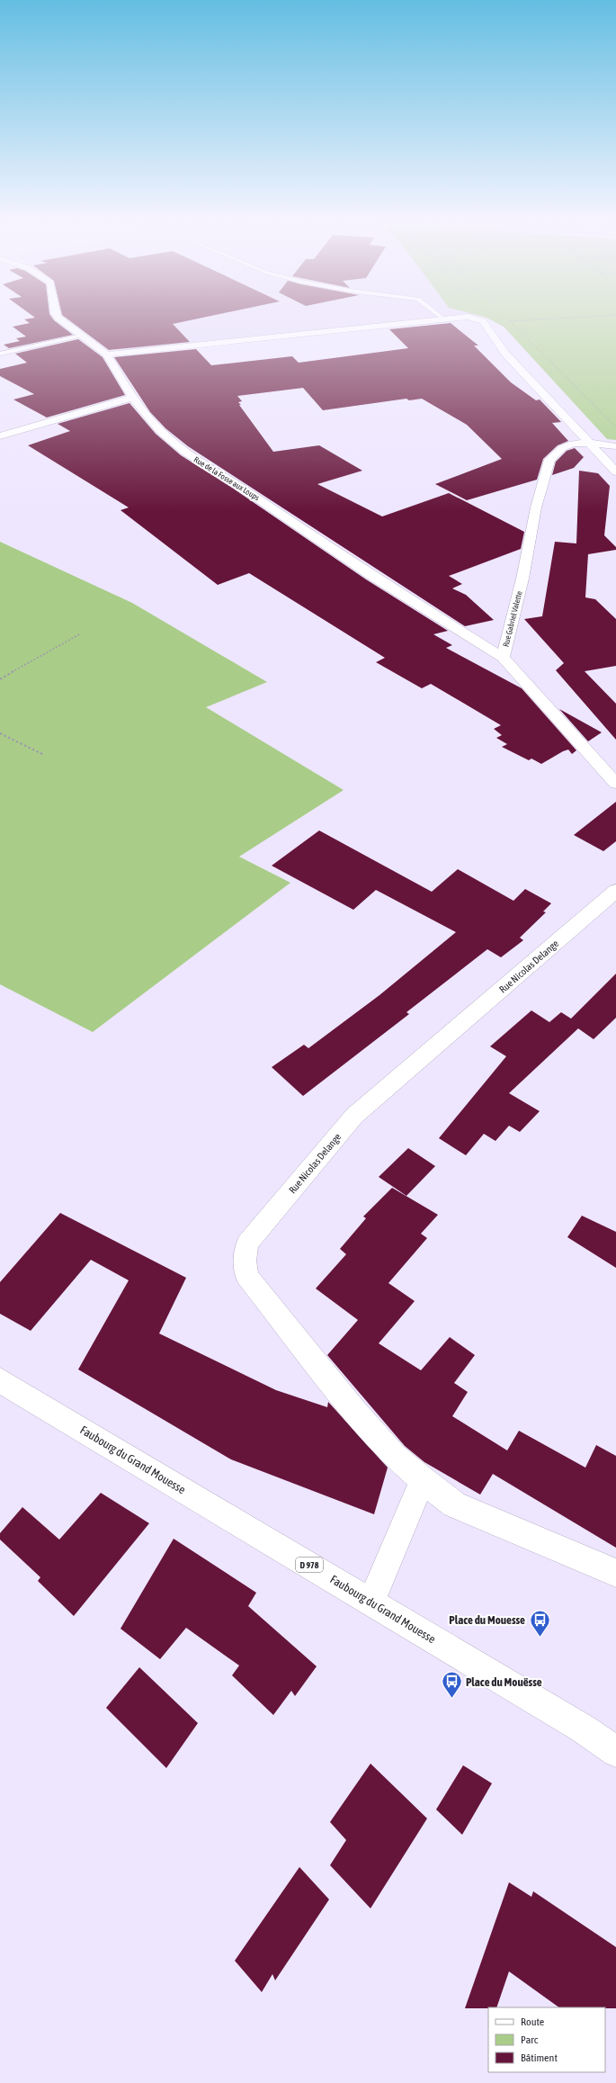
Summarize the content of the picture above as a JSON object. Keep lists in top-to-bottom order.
{
  "streets": {
    "street": [
      "Rue de la Fosse aux Loups",
      "Rue Gabriel Valette",
      "Rue Nicolas Delange",
      "Faubourg du Grand Mouesse",
      "D 978"
    ]
  },
  "crossings": [
    ["Rue de la Fosse aux Loups", "Rue Gabriel Valette"]
  ],
  "places": {
    "bus stop": ["Place du Mouesse", "Place du Mouësse"]
  },
  "legend": ["Route", "Parc", "Bâtiment"]
}
